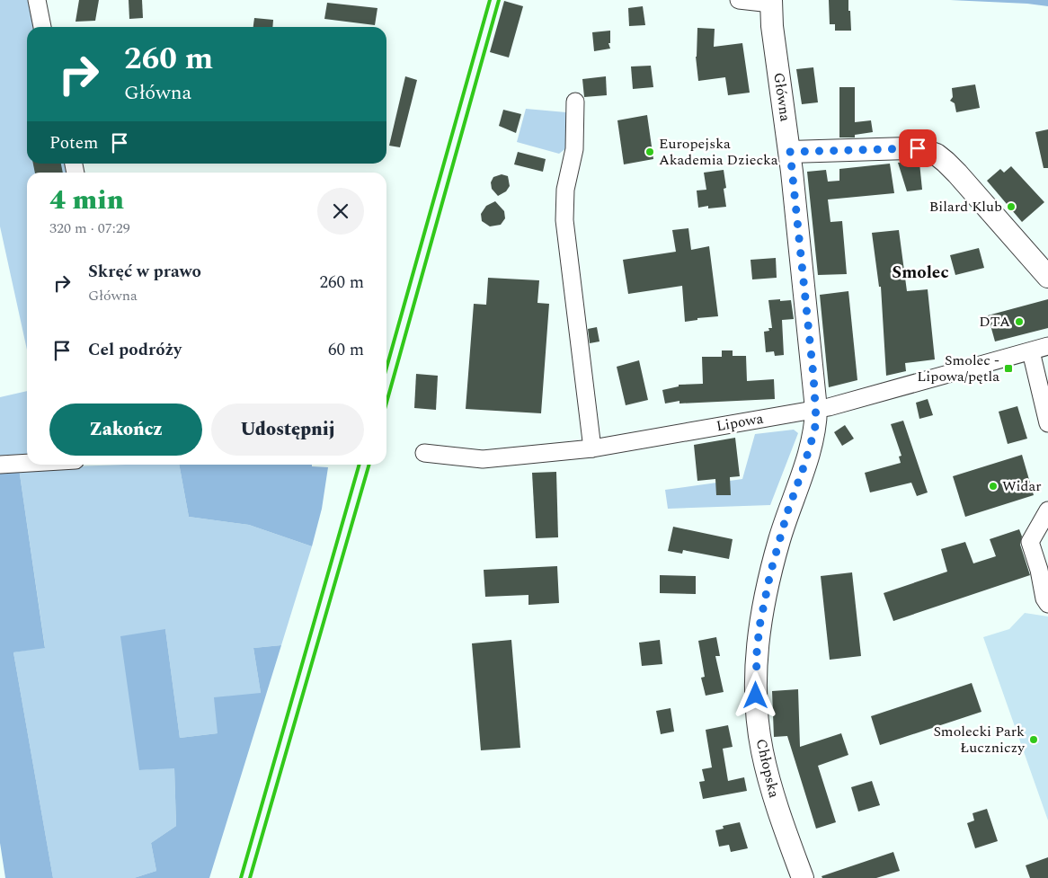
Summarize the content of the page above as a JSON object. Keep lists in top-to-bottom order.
{
  "streets": {
    "street": ["Główna", "Lipowa", "Chłopska"]
  },
  "crossings": [
    ["Główna", "Chłopska"],
    ["Lipowa", "Chłopska"]
  ],
  "districts": ["Smolec"],
  "places": {
    "other": [
      "Europejska Akademia Dziecka",
      "Bilard Klub",
      "DTA",
      "Widar",
      "Smolecki Park Łuczniczy"
    ],
    "transit": ["Smolec - Lipowa/pętla"]
  },
  "page": {
    "turn": ["260 m", "Główna"],
    "then": "Potem",
    "heading": ["4 min", "320 m · 07:29"],
    "list": [
      {
        "name": "Skręć w prawo",
        "note": "Główna",
        "value": "260 m"
      },
      {
        "name": "Cel podróży",
        "value": "60 m"
      }
    ],
    "buttons": ["Zakończ", "Udostępnij"]
  }
}
